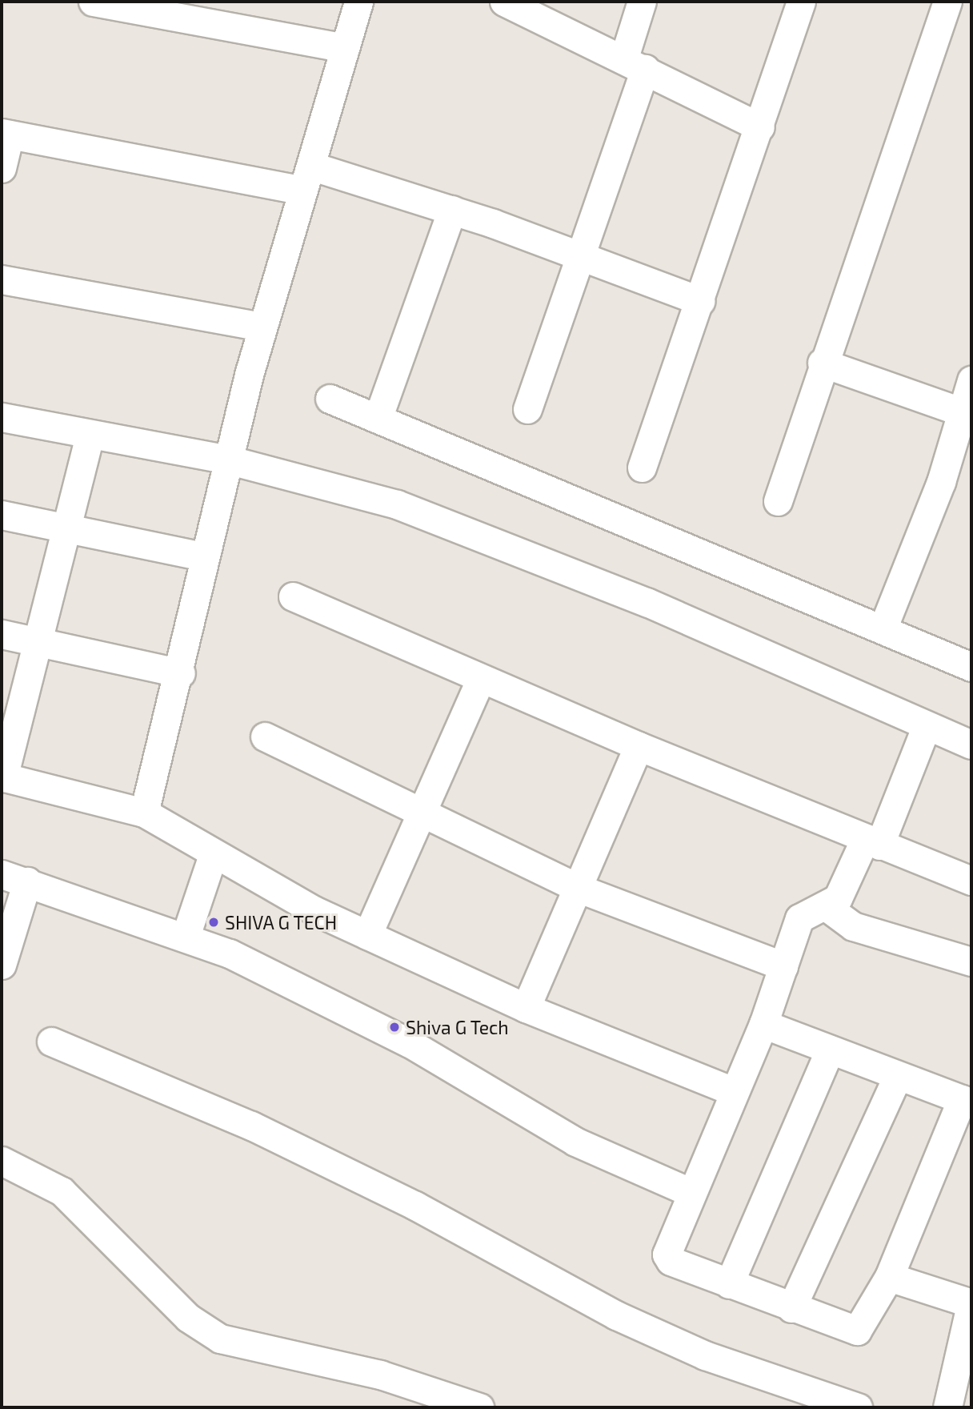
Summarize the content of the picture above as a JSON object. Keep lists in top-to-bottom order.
{
  "places": ["SHIVA G TECH", "Shiva G Tech"]
}
